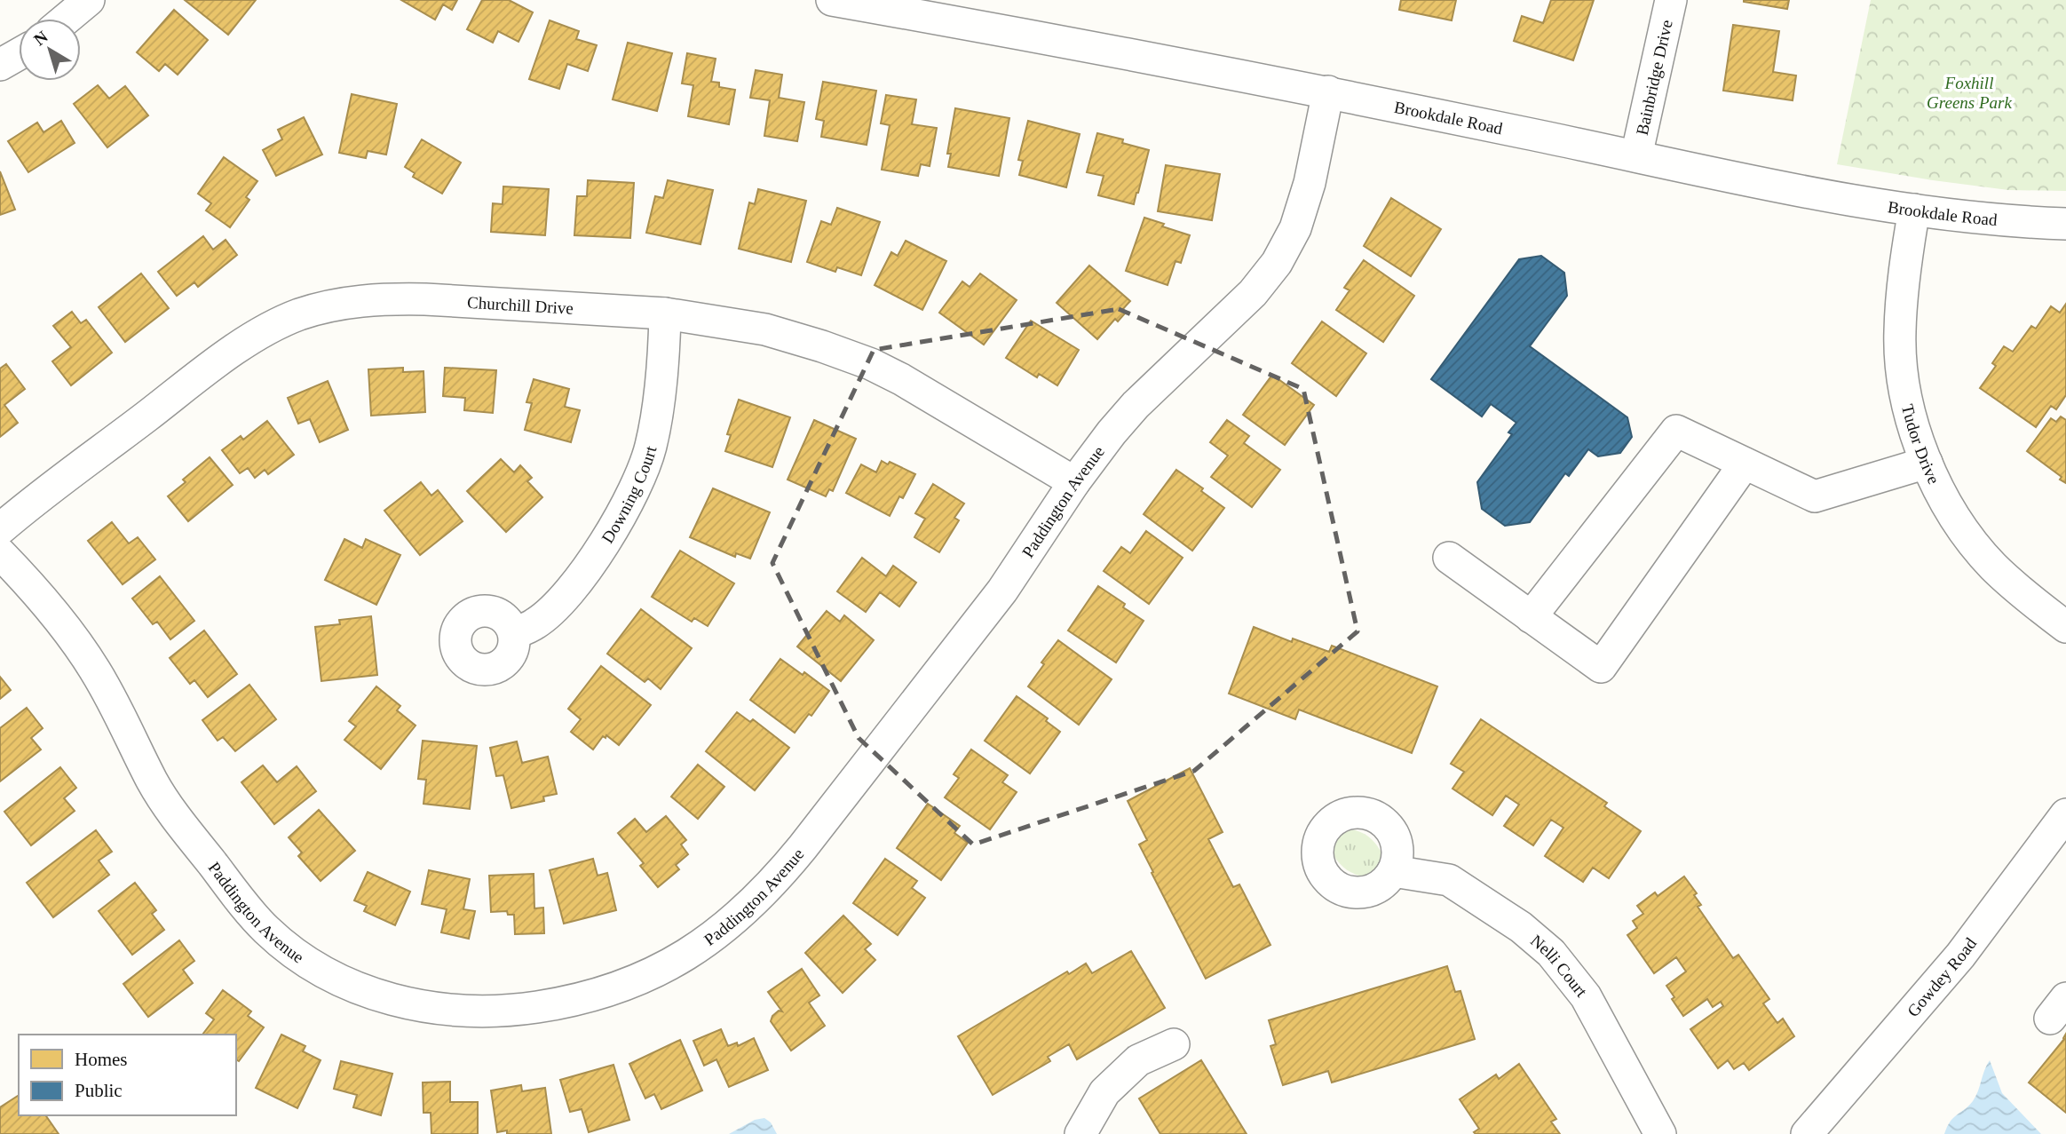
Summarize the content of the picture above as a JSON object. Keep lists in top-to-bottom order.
{
  "streets": {
    "street": [
      "Bainbridge Drive",
      "Brookdale Road",
      "Churchill Drive",
      "Tudor Drive",
      "Downing Court",
      "Paddington Avenue",
      "Nelli Court",
      "Gowdey Road"
    ]
  },
  "crossings": [
    ["Bainbridge Drive", "Brookdale Road"],
    ["Brookdale Road", "Tudor Drive"],
    ["Brookdale Road", "Paddington Avenue"],
    ["Churchill Drive", "Downing Court"],
    ["Churchill Drive", "Paddington Avenue"]
  ],
  "parks": ["Foxhill Greens Park"],
  "legend": ["Homes", "Public"],
  "north": "top left"
}
